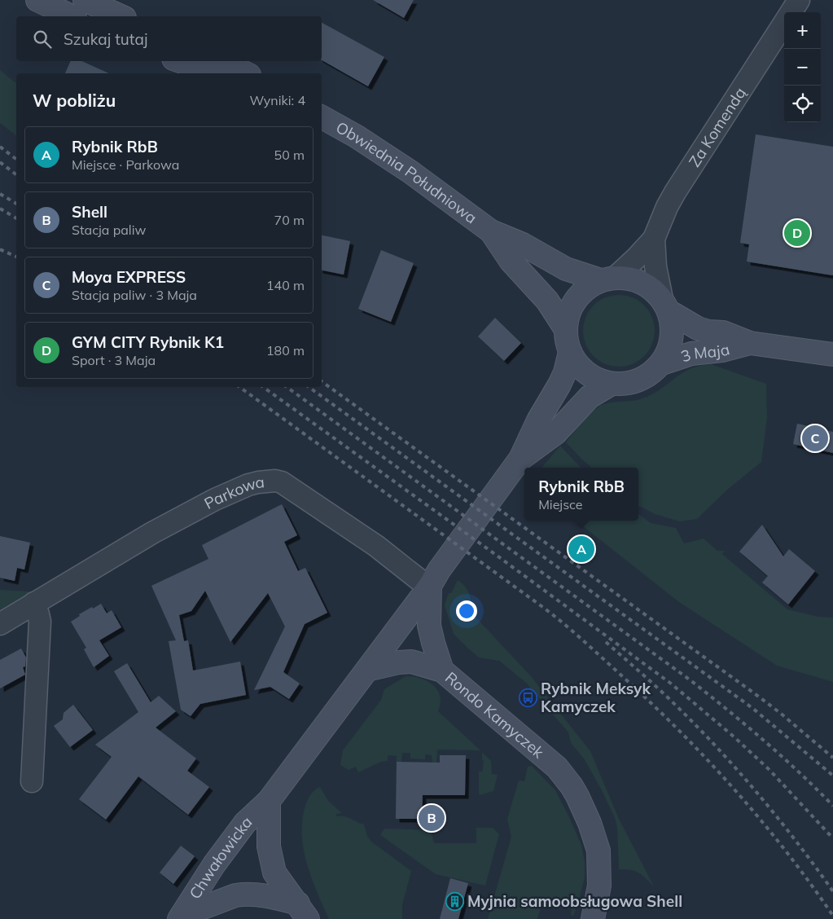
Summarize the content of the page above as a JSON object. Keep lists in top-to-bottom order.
{
  "streets": {
    "main road": [
      "Obwiednia Południowa",
      "3 Maja",
      "Rondo Kamyczek",
      "Chwałowicka"
    ],
    "street": ["Za Komendą", "Parkowa"]
  },
  "crossings": [
    ["Za Komendą", "Obwiednia Południowa"],
    ["Za Komendą", "3 Maja"],
    ["Obwiednia Południowa", "3 Maja"]
  ],
  "places": {
    "bus stop": ["Rybnik Meksyk Kamyczek"],
    "building": ["Myjnia samoobsługowa Shell"]
  },
  "page": {
    "map_buttons": ["+", "−"],
    "search": "Szukaj tutaj",
    "heading": ["W pobliżu", "Wyniki: 4"],
    "list": [
      {
        "mark": "A",
        "name": "Rybnik RbB",
        "note": "Miejsce · Parkowa",
        "value": "50 m"
      },
      {
        "mark": "B",
        "name": "Shell",
        "note": "Stacja paliw",
        "value": "70 m"
      },
      {
        "mark": "C",
        "name": "Moya EXPRESS",
        "note": "Stacja paliw · 3 Maja",
        "value": "140 m"
      },
      {
        "mark": "D",
        "name": "GYM CITY Rybnik K1",
        "note": "Sport · 3 Maja",
        "value": "180 m"
      }
    ],
    "pins": [
      "D",
      "C",
      "A",
      "B"
    ],
    "popup": ["Rybnik RbB", "Miejsce"]
  }
}
